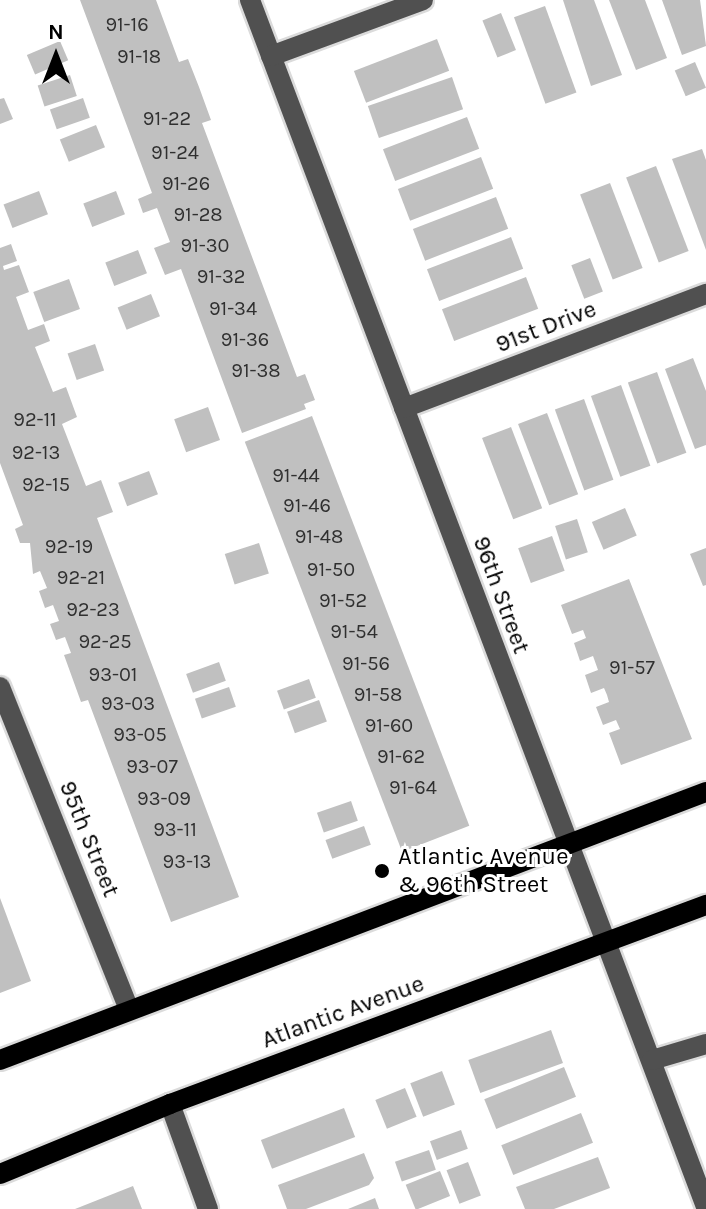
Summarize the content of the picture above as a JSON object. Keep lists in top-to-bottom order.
{
  "streets": {
    "main road": ["Atlantic Avenue"],
    "street": ["91st Drive", "96th Street", "95th Street"]
  },
  "crossings": [
    ["91st Drive", "96th Street"],
    ["96th Street", "Atlantic Avenue"]
  ],
  "places": ["Atlantic Avenue & 96th Street"],
  "house_numbers": [
    "91-16",
    "91-18",
    "91-22",
    "91-24",
    "91-26",
    "91-28",
    "91-30",
    "91-32",
    "91-34",
    "91-36",
    "91-38",
    "92-11",
    "92-13",
    "91-44",
    "92-15",
    "91-46",
    "91-48",
    "92-19",
    "91-50",
    "92-21",
    "91-52",
    "92-23",
    "91-54",
    "92-25",
    "91-56",
    "91-57",
    "93-01",
    "91-58",
    "93-03",
    "91-60",
    "93-05",
    "91-62",
    "93-07",
    "91-64",
    "93-09",
    "93-11",
    "93-13"
  ],
  "north": "top"
}
